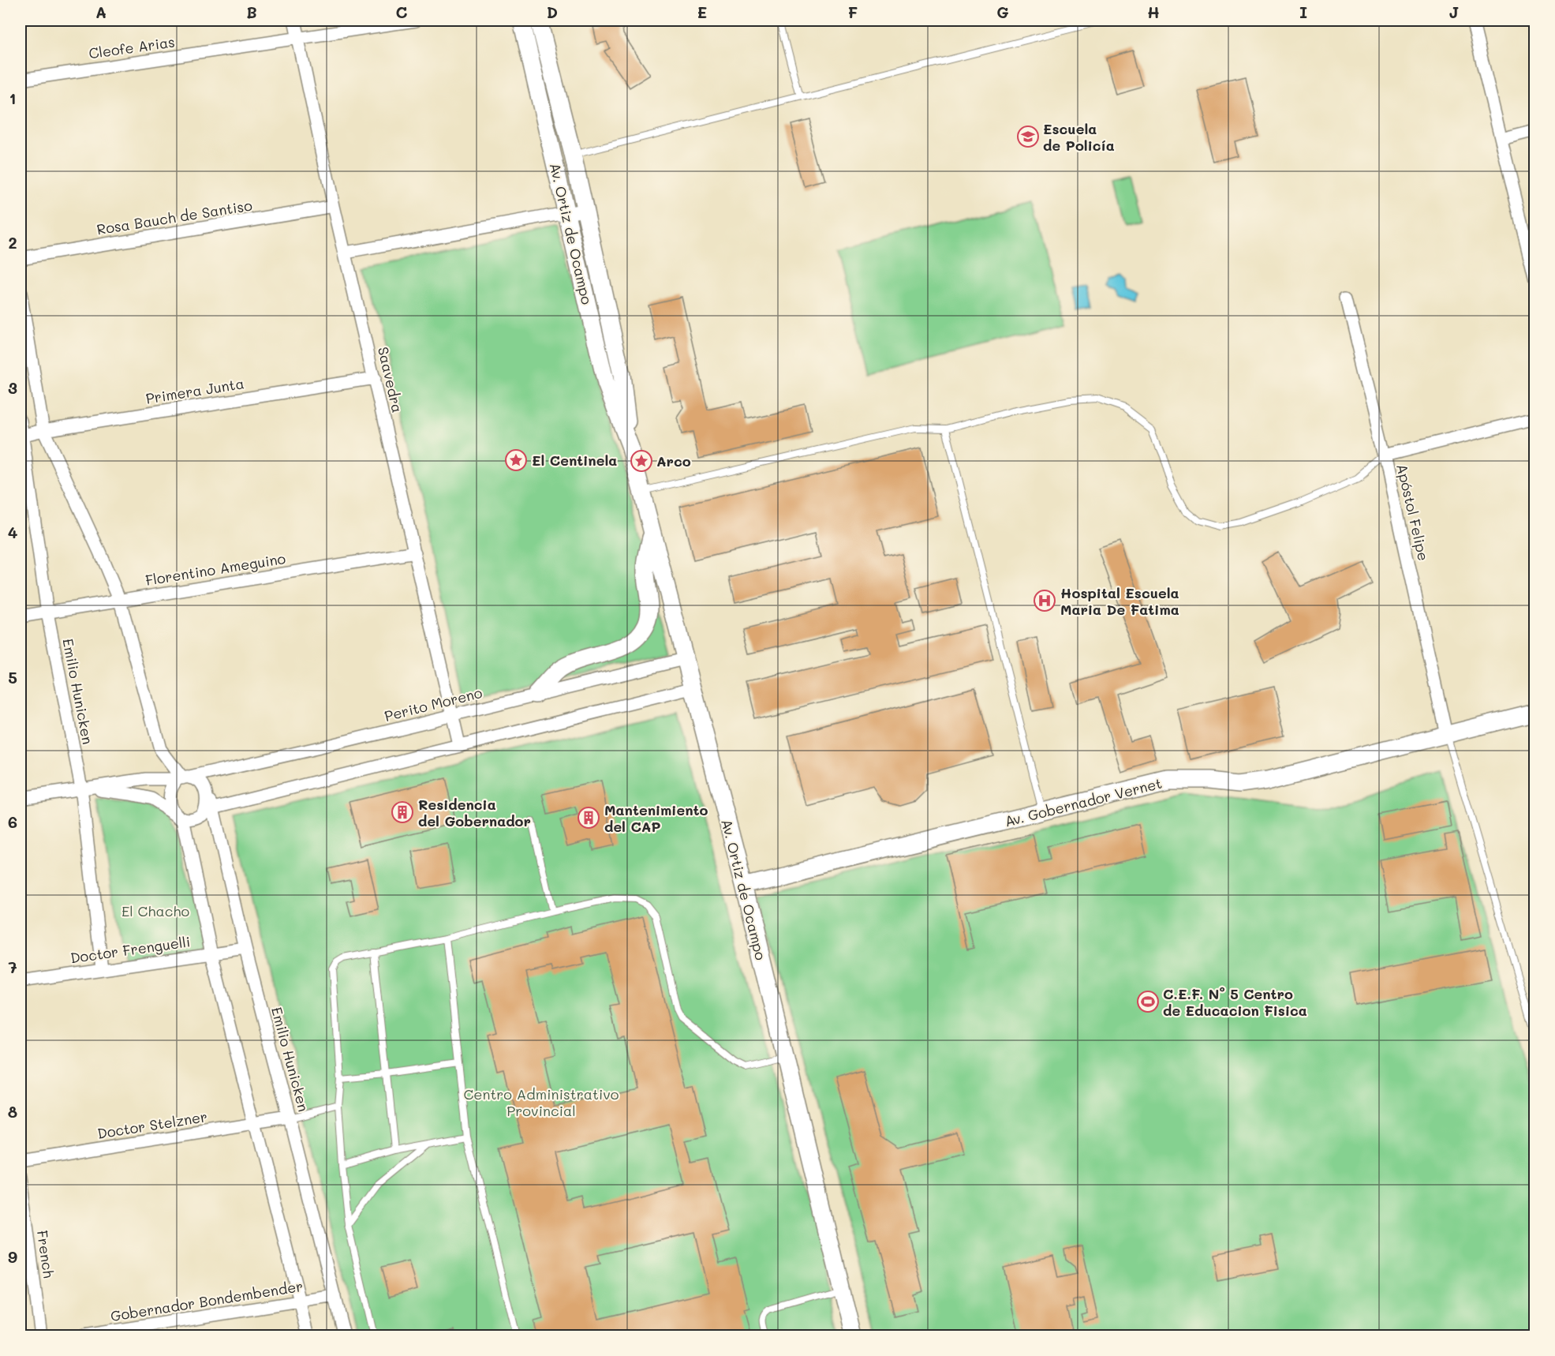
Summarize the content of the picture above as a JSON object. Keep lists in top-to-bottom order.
{
  "streets": {
    "main road": ["Av. Ortiz de Ocampo", "Av. Gobernador Vernet"],
    "street": [
      "Cleofe Arias",
      "Rosa Bauch de Santiso",
      "Saavedra",
      "Primera Junta",
      "Apóstol Felipe",
      "Florentino Ameguino",
      "Emilio Hunicken",
      "Perito Moreno",
      "Doctor Frenguelli",
      "Doctor Stelzner",
      "French",
      "Gobernador Bondembender"
    ]
  },
  "crossings": [
    ["Cleofe Arias", "Saavedra"],
    ["Rosa Bauch de Santiso", "Saavedra"],
    ["Av. Ortiz de Ocampo", "Perito Moreno"],
    ["Av. Ortiz de Ocampo", "Av. Gobernador Vernet"],
    ["Saavedra", "Primera Junta"],
    ["Saavedra", "Florentino Ameguino"],
    ["Saavedra", "Perito Moreno"],
    ["Primera Junta", "Emilio Hunicken"],
    ["Apóstol Felipe", "Av. Gobernador Vernet"],
    ["Florentino Ameguino", "Emilio Hunicken"],
    ["Emilio Hunicken", "Perito Moreno"],
    ["Emilio Hunicken", "Doctor Frenguelli"],
    ["Emilio Hunicken", "Doctor Stelzner"],
    ["Emilio Hunicken", "Gobernador Bondembender"]
  ],
  "parks": ["El Chacho", "Centro Administrativo Provincial"],
  "places": {
    "school or university": ["Escuela de Policía"],
    "place": ["El Centinela", "Arco"],
    "hospital": ["Hospital Escuela Maria De Fatima"],
    "building": ["Residencia del Gobernador", "Mantenimiento del CAP"],
    "sports": ["C.E.F. N° 5 Centro de Educacion Fisica"]
  },
  "grid": {
    "columns": [
      "A",
      "B",
      "C",
      "D",
      "E",
      "F",
      "G",
      "H",
      "I",
      "J"
    ],
    "rows": [
      "1",
      "2",
      "3",
      "4",
      "5",
      "6",
      "7",
      "8",
      "9"
    ]
  }
}
